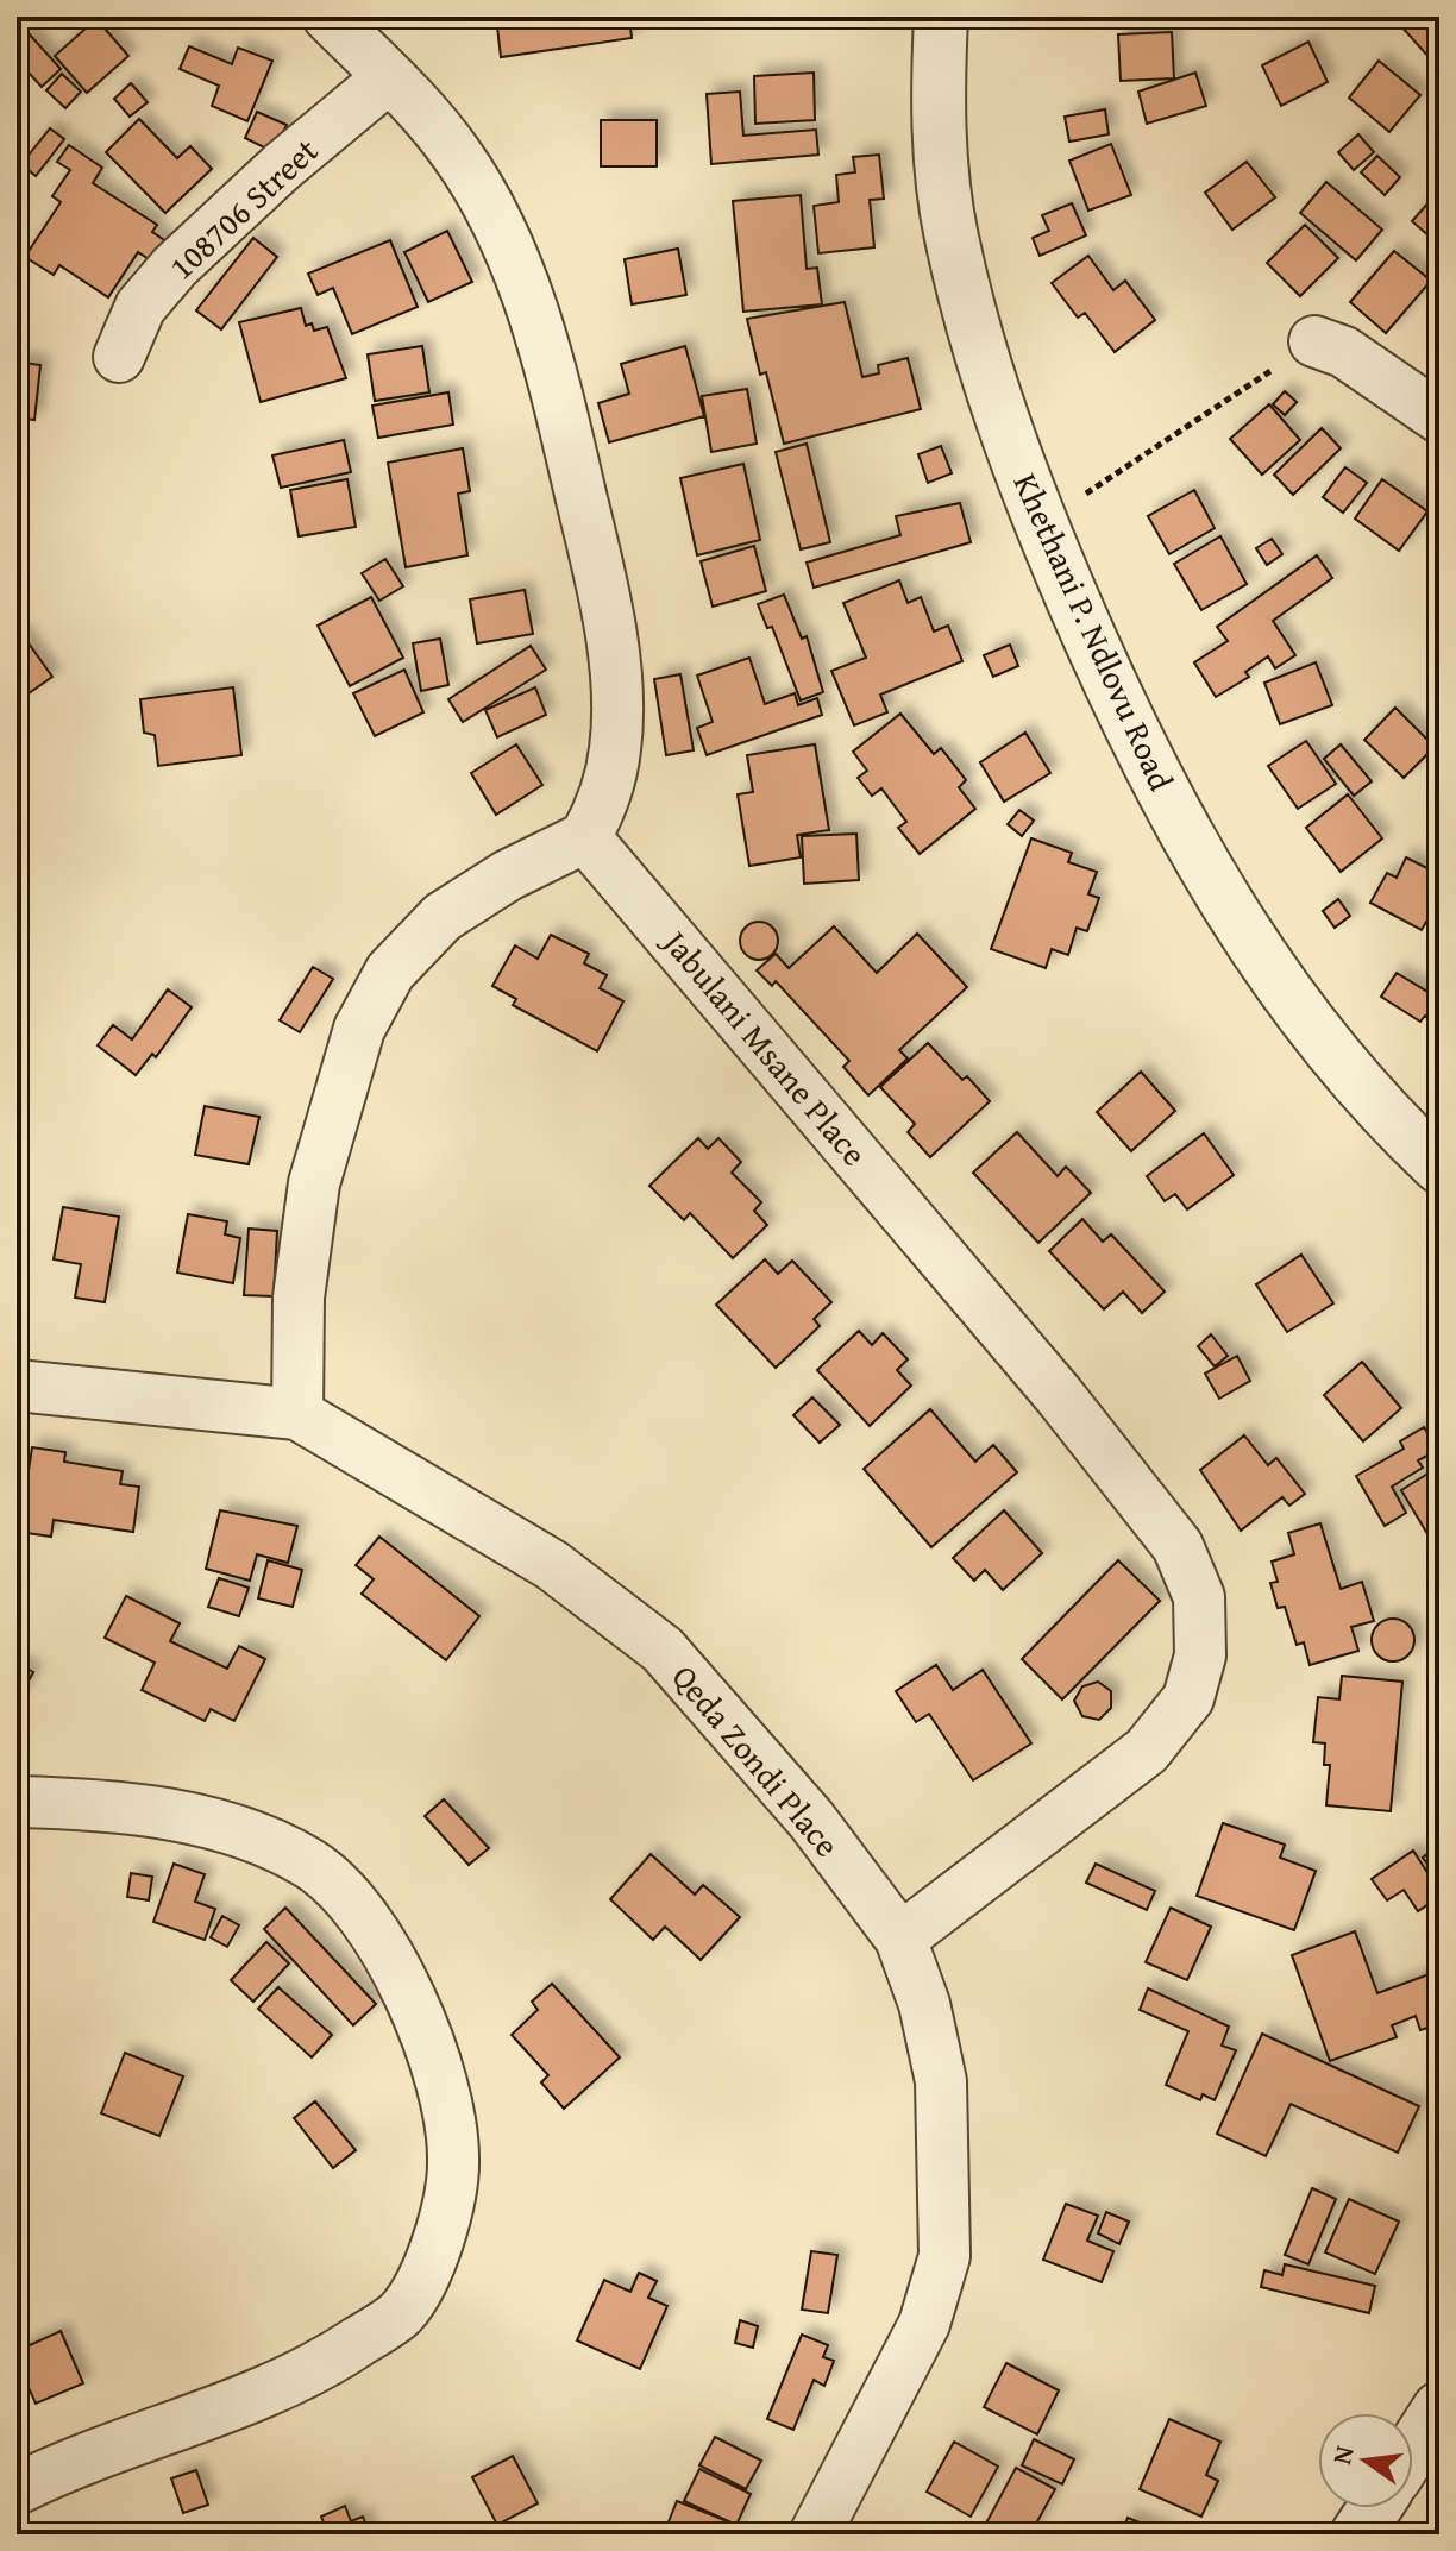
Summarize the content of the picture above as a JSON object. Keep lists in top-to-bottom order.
{
  "streets": {
    "street": [
      "108706 Street",
      "Khethani P. Ndlovu Road",
      "Jabulani Msane Place",
      "Qeda Zondi Place"
    ]
  },
  "crossings": [
    ["Jabulani Msane Place", "Qeda Zondi Place"]
  ],
  "north": "left"
}
